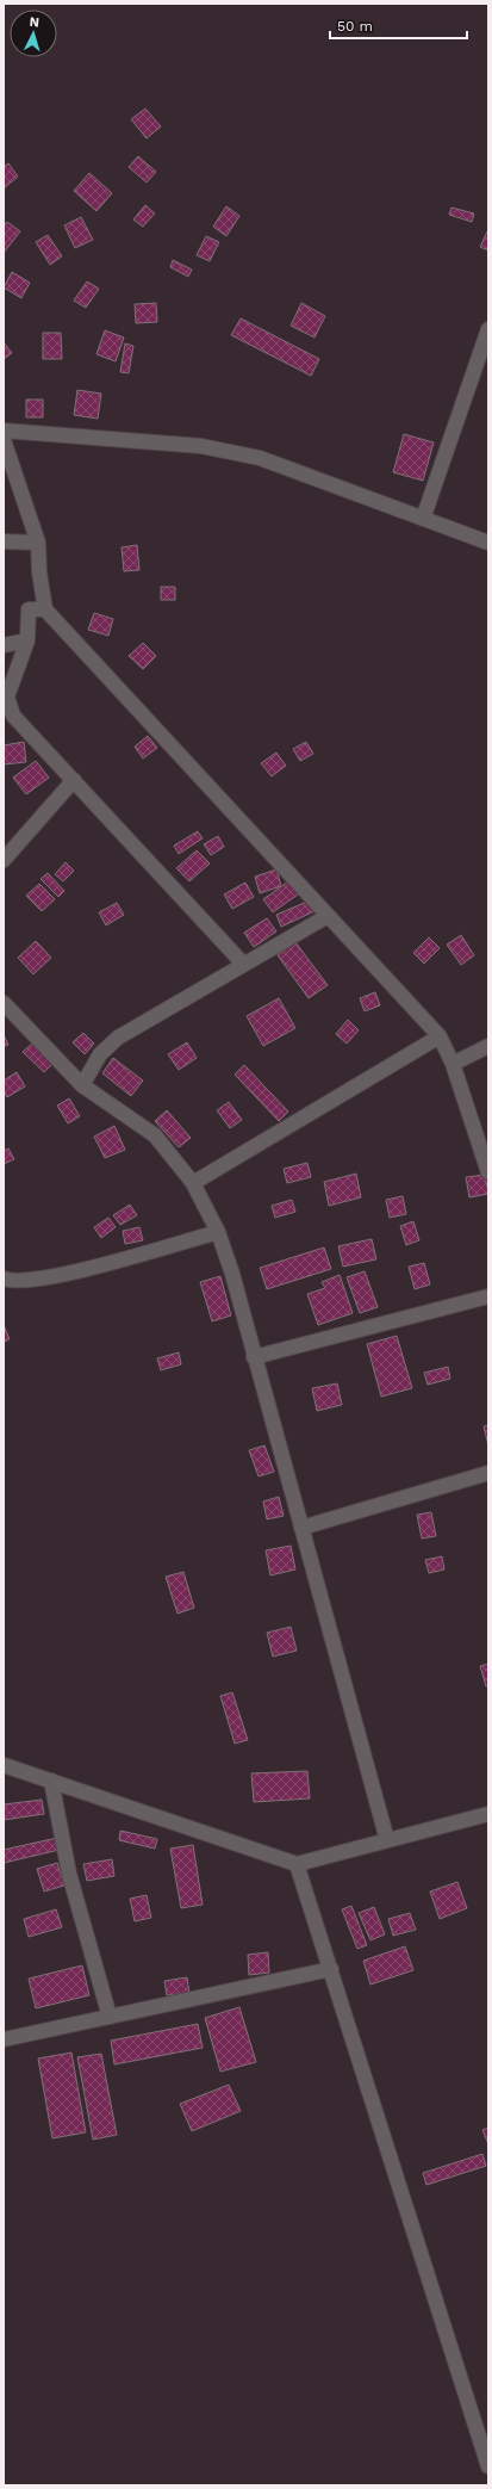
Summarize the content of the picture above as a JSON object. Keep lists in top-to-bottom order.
{
  "scale_bar": "50 m",
  "north": "top"
}
